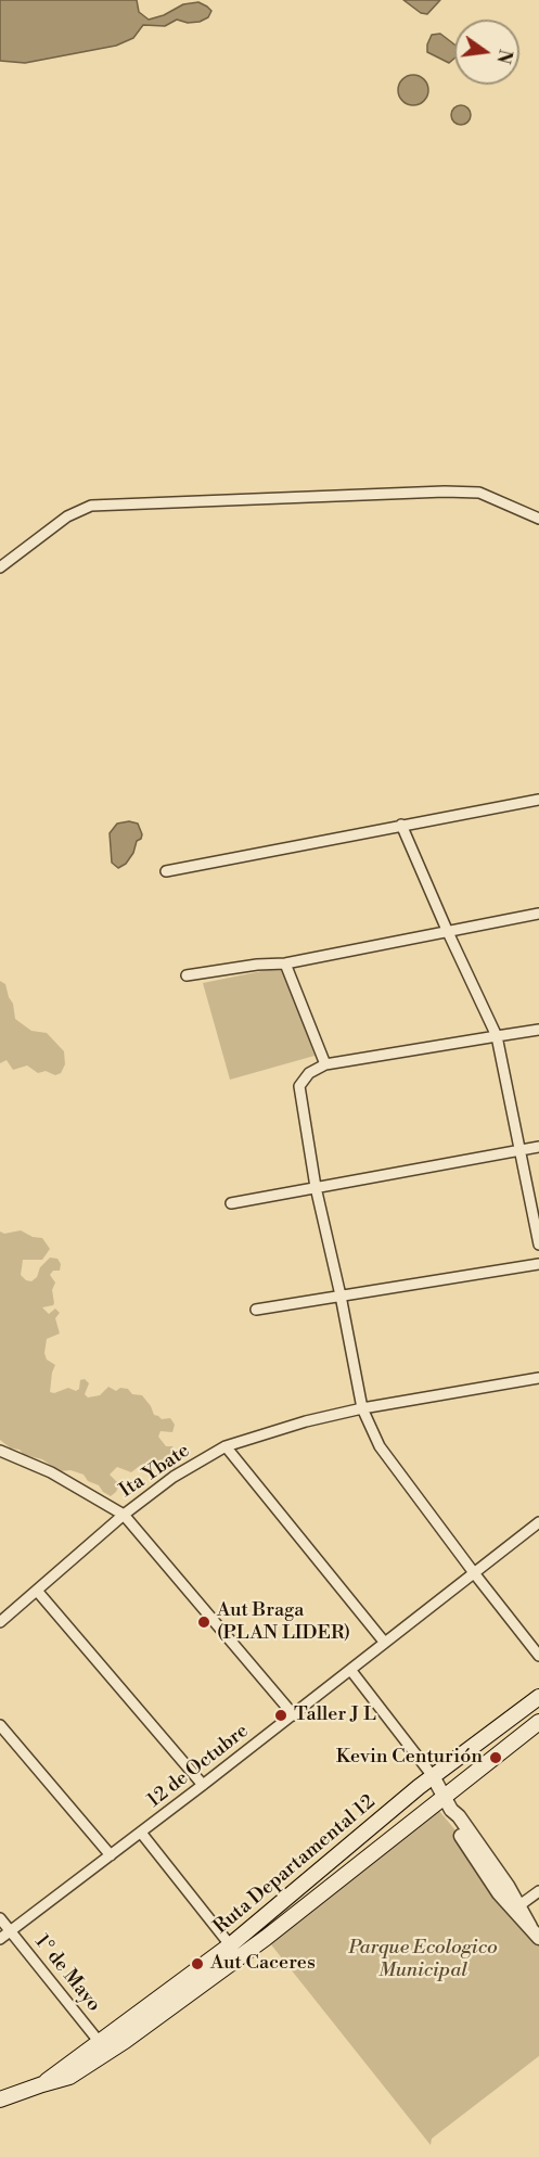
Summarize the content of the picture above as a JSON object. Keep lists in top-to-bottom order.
{
  "streets": {
    "main road": ["Ruta Departamental 12"],
    "street": ["Ita Ybate", "12 de Octubre", "1° de Mayo"]
  },
  "crossings": [
    ["12 de Octubre", "1° de Mayo"],
    ["Ruta Departamental 12", "1° de Mayo"]
  ],
  "parks": ["Parque Ecologico Municipal"],
  "places": [
    "Aut Braga (PLAN LIDER)",
    "Taller J L",
    "Kevin Centurión",
    "Aut Caceres"
  ],
  "north": "right"
}
